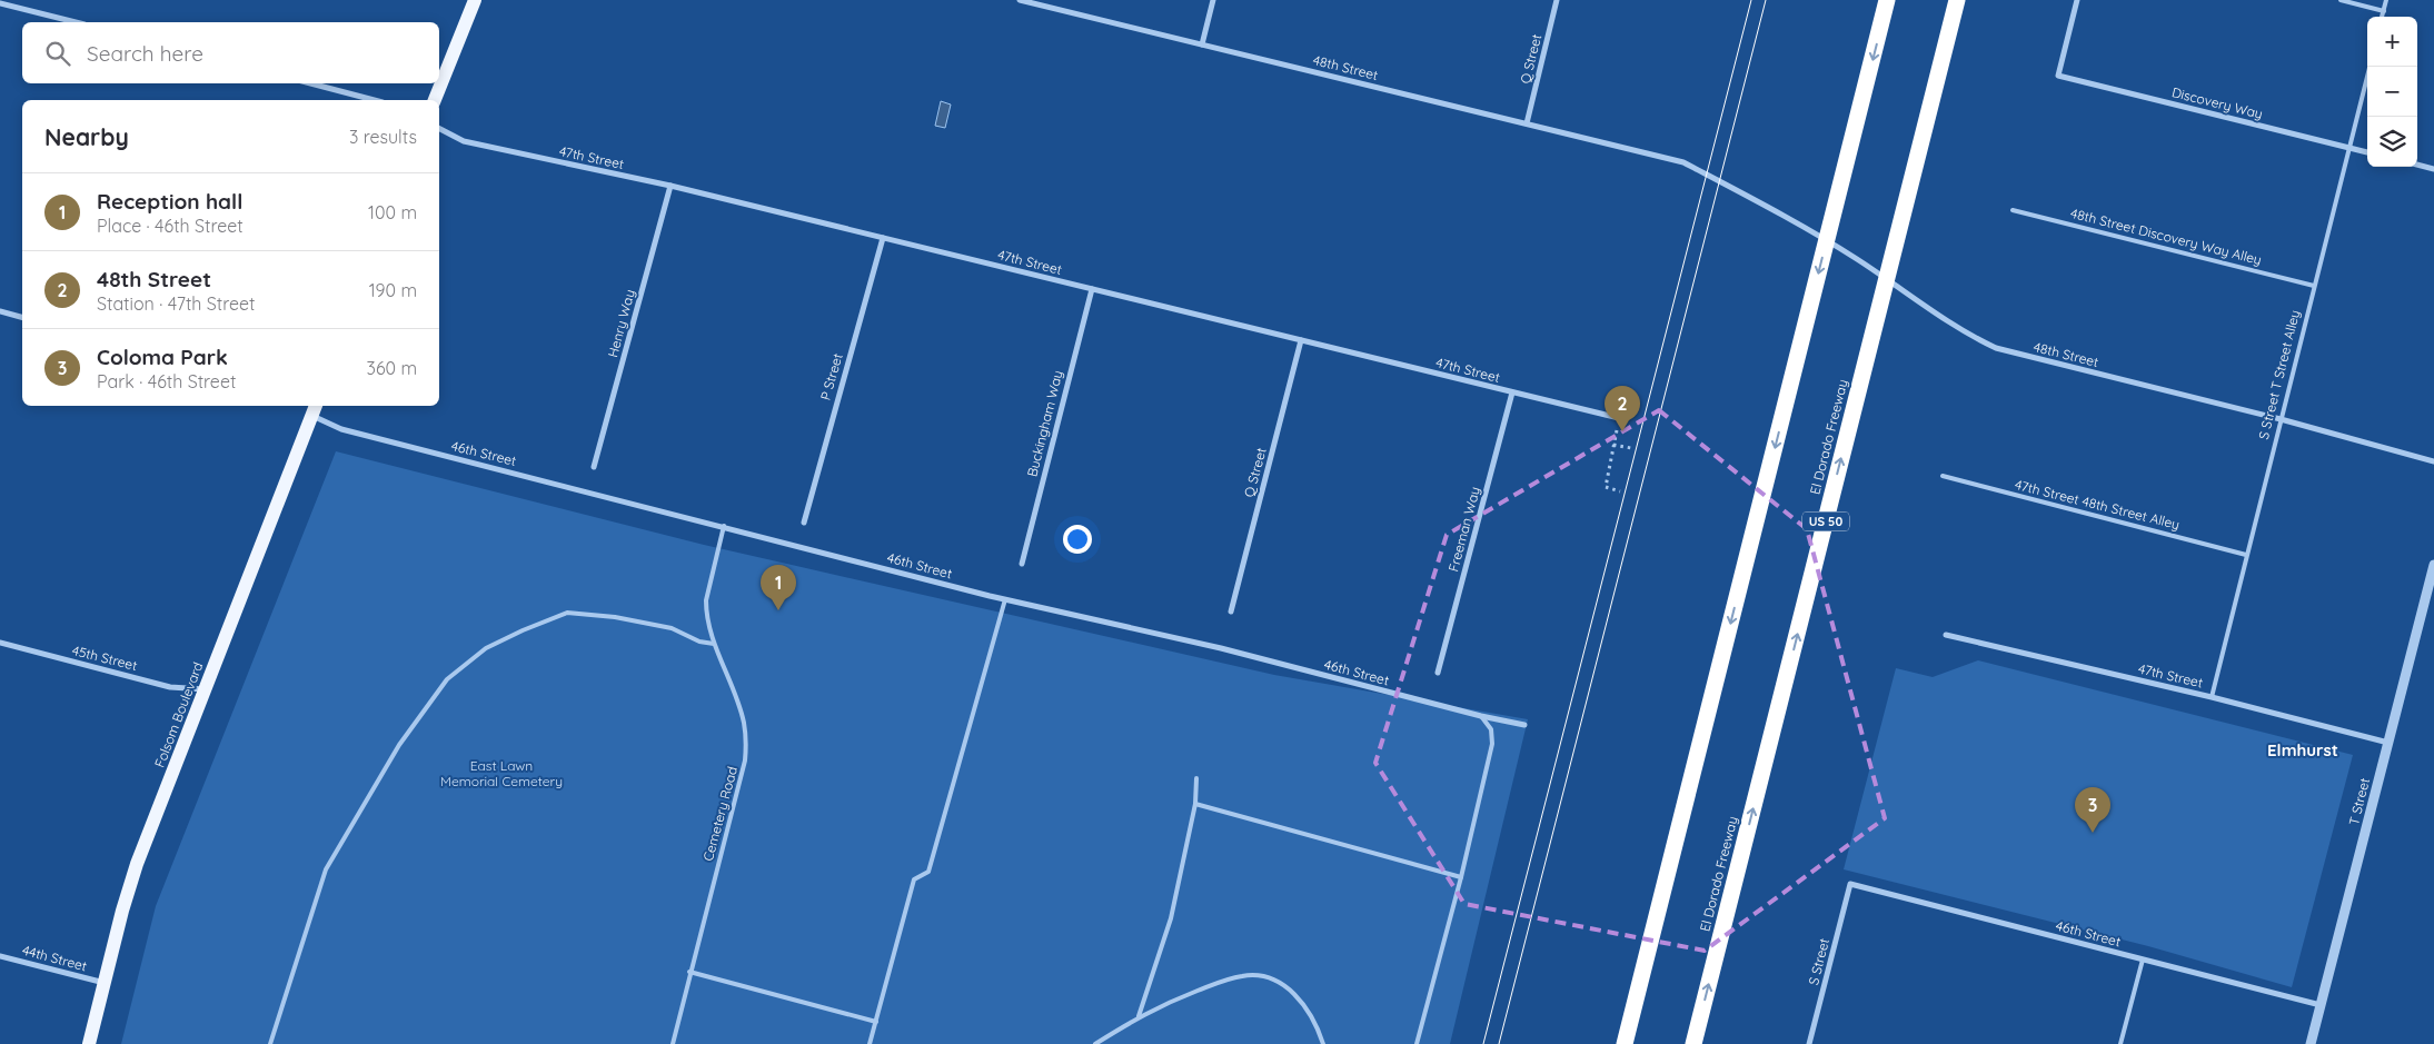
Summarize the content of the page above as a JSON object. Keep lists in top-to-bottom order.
{
  "streets": {
    "highway": ["El Dorado Freeway", "US 50"],
    "main road": ["Folsom Boulevard"],
    "street": [
      "Q Street",
      "48th Street",
      "Discovery Way",
      "47th Street",
      "Henry Way",
      "P Street",
      "Buckingham Way",
      "46th Street",
      "Freeman Way",
      "45th Street",
      "T Street",
      "44th Street",
      "S Street"
    ],
    "lane": [
      "48th Street Discovery Way Alley",
      "S Street T Street Alley",
      "47th Street 48th Street Alley",
      "Cemetery Road"
    ]
  },
  "crossings": [
    ["Q Street", "48th Street"],
    ["Q Street", "47th Street"],
    ["48th Street", "S Street T Street Alley"],
    ["Discovery Way", "S Street T Street Alley"],
    ["47th Street", "Henry Way"],
    ["47th Street", "S Street T Street Alley"],
    ["47th Street", "P Street"],
    ["47th Street", "Buckingham Way"],
    ["47th Street", "Freeman Way"],
    ["47th Street", "T Street"],
    ["48th Street Discovery Way Alley", "S Street T Street Alley"],
    ["S Street T Street Alley", "47th Street 48th Street Alley"],
    ["46th Street", "Folsom Boulevard"],
    ["46th Street", "T Street"],
    ["46th Street", "Cemetery Road"],
    ["46th Street", "S Street"],
    ["45th Street", "Folsom Boulevard"],
    ["Folsom Boulevard", "44th Street"]
  ],
  "districts": ["Elmhurst"],
  "parks": ["East Lawn Memorial Cemetery"],
  "page": {
    "map_buttons": ["+", "−"],
    "search": "Search here",
    "heading": ["Nearby", "3 results"],
    "list": [
      {
        "mark": "1",
        "name": "Reception hall",
        "note": "Place · 46th Street",
        "value": "100 m"
      },
      {
        "mark": "2",
        "name": "48th Street",
        "note": "Station · 47th Street",
        "value": "190 m"
      },
      {
        "mark": "3",
        "name": "Coloma Park",
        "note": "Park · 46th Street",
        "value": "360 m"
      }
    ],
    "pins": ["2", "1", "3"]
  }
}
